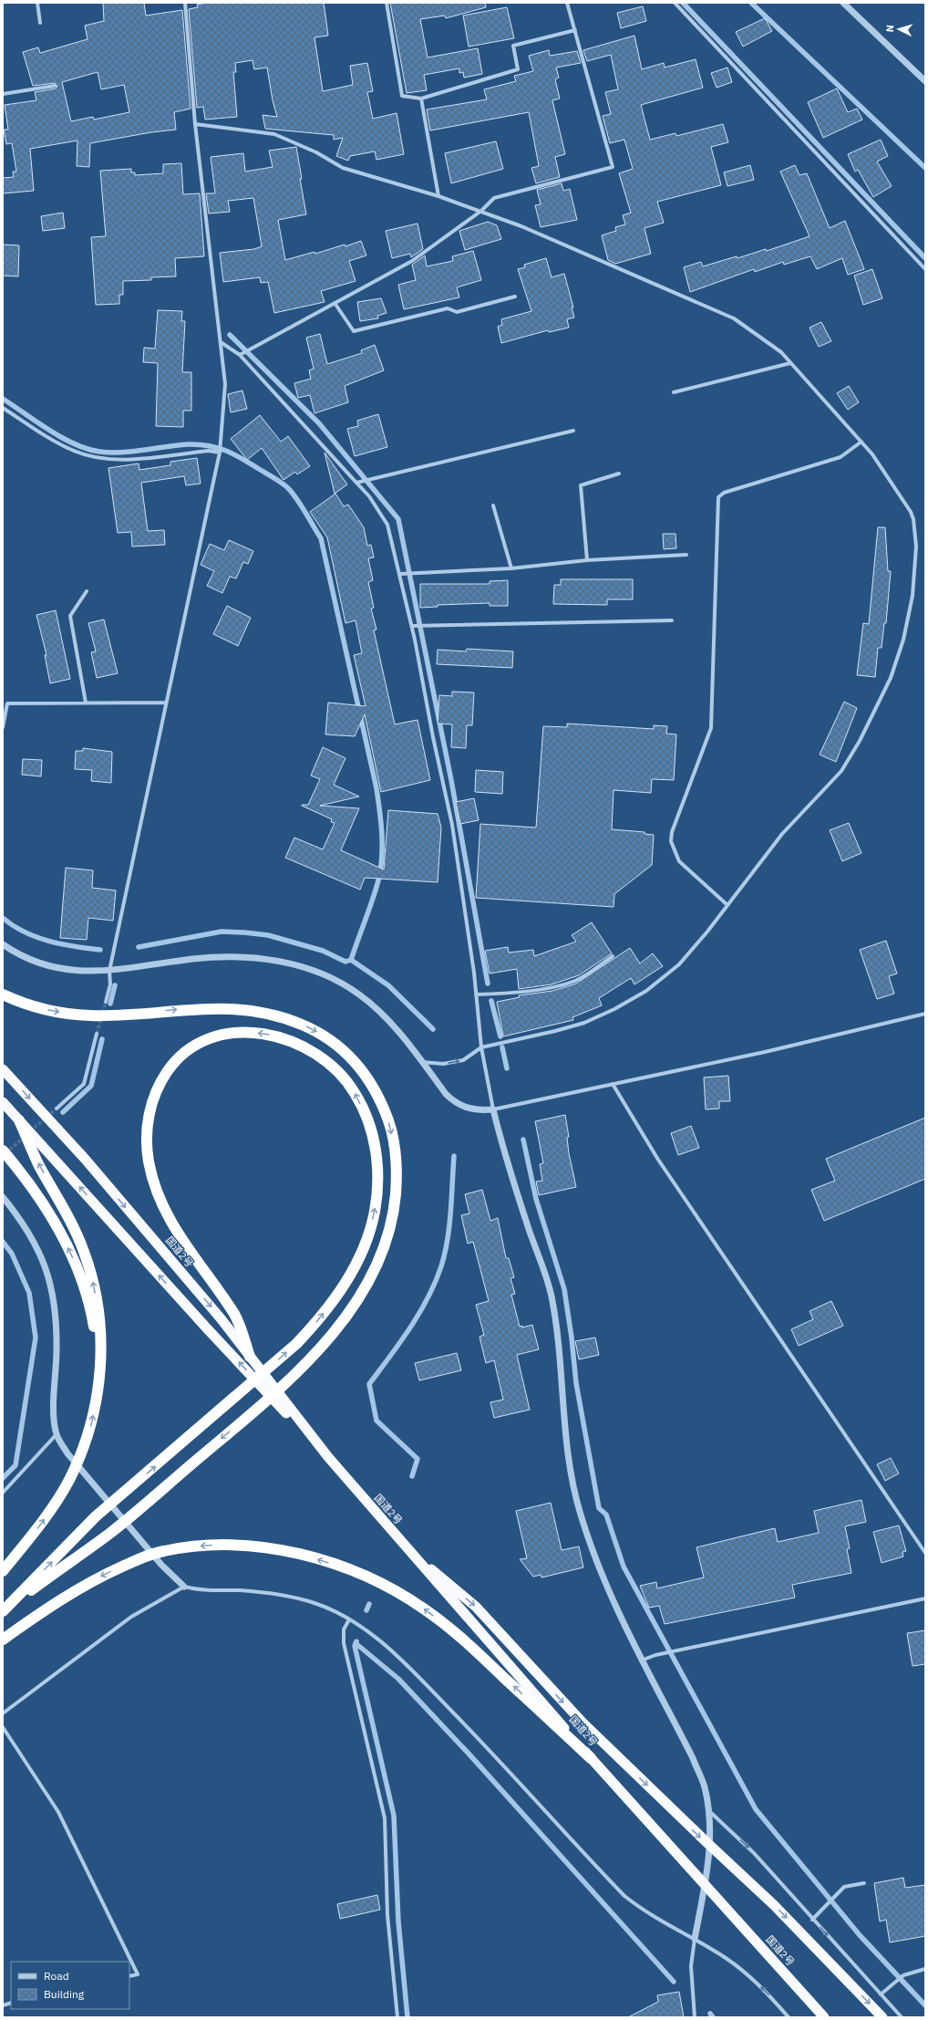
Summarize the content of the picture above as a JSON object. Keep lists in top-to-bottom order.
{
  "streets": {
    "highway": ["国道2号"]
  },
  "legend": ["Road", "Building"],
  "north": "left"
}
